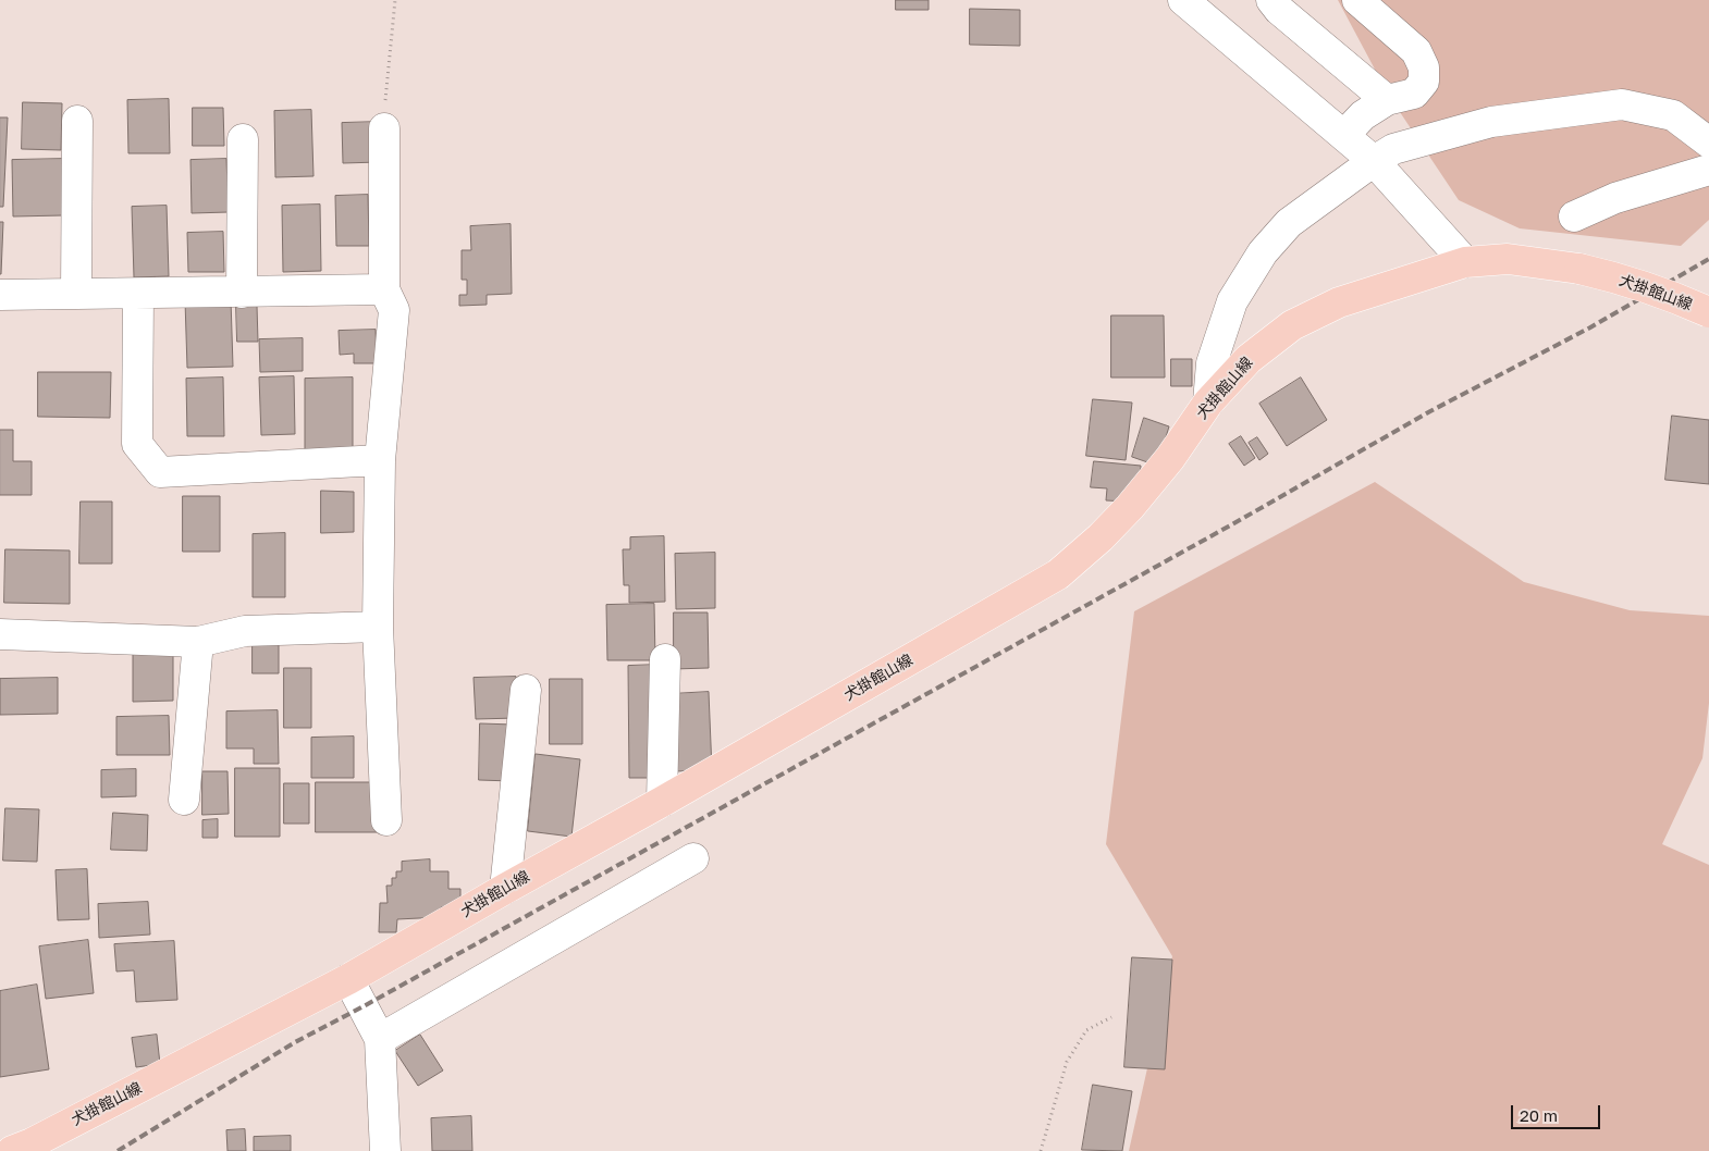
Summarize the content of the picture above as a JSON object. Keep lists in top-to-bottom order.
{
  "streets": {
    "main road": ["犬掛館山線"]
  },
  "scale_bar": "20 m"
}
